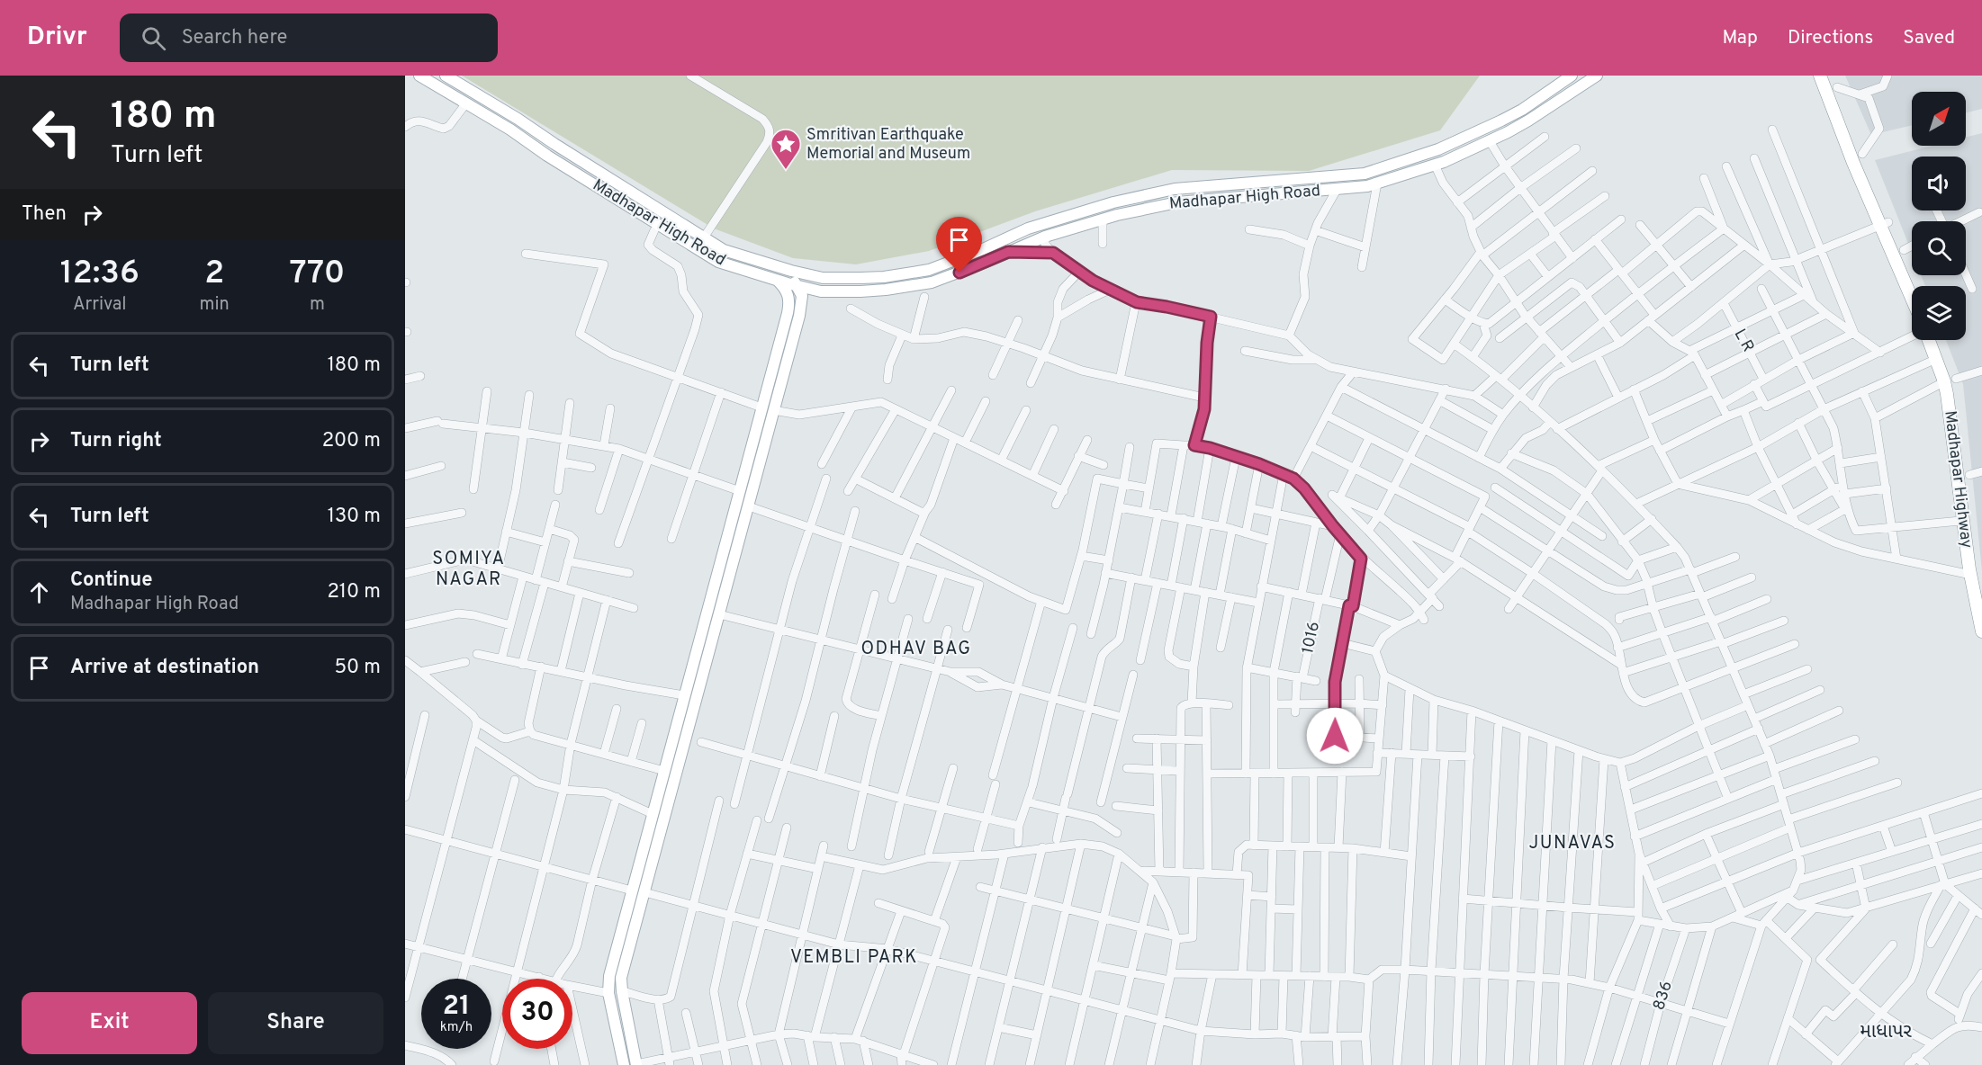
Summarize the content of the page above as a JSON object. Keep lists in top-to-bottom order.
{
  "streets": {
    "highway": ["Madhapar Highway"],
    "main road": ["Madhapar High Road"],
    "street": ["L R", "1016", "836"]
  },
  "districts": [
    "SOMIYA NAGAR",
    "ODHAV BAG",
    "JUNAVAS",
    "VEMBLI PARK",
    "માધાપર"
  ],
  "places": {
    "place": ["Smritivan Earthquake Memorial and Museum"]
  },
  "north": "top right",
  "page": {
    "header": "Drivr",
    "search": "Search here",
    "nav": ["Map", "Directions", "Saved"],
    "turn": ["180 m", "Turn left"],
    "then": "Then",
    "eta": [
      "12:36",
      "Arrival",
      "2",
      "min",
      "770",
      "m"
    ],
    "list": [
      {
        "name": "Turn left",
        "value": "180 m"
      },
      {
        "name": "Turn right",
        "value": "200 m"
      },
      {
        "name": "Turn left",
        "value": "130 m"
      },
      {
        "name": "Continue",
        "note": "Madhapar High Road",
        "value": "210 m"
      },
      {
        "name": "Arrive at destination",
        "value": "50 m"
      }
    ],
    "speed": "21 km/h",
    "limit": "30",
    "buttons": ["Exit", "Share"]
  }
}
